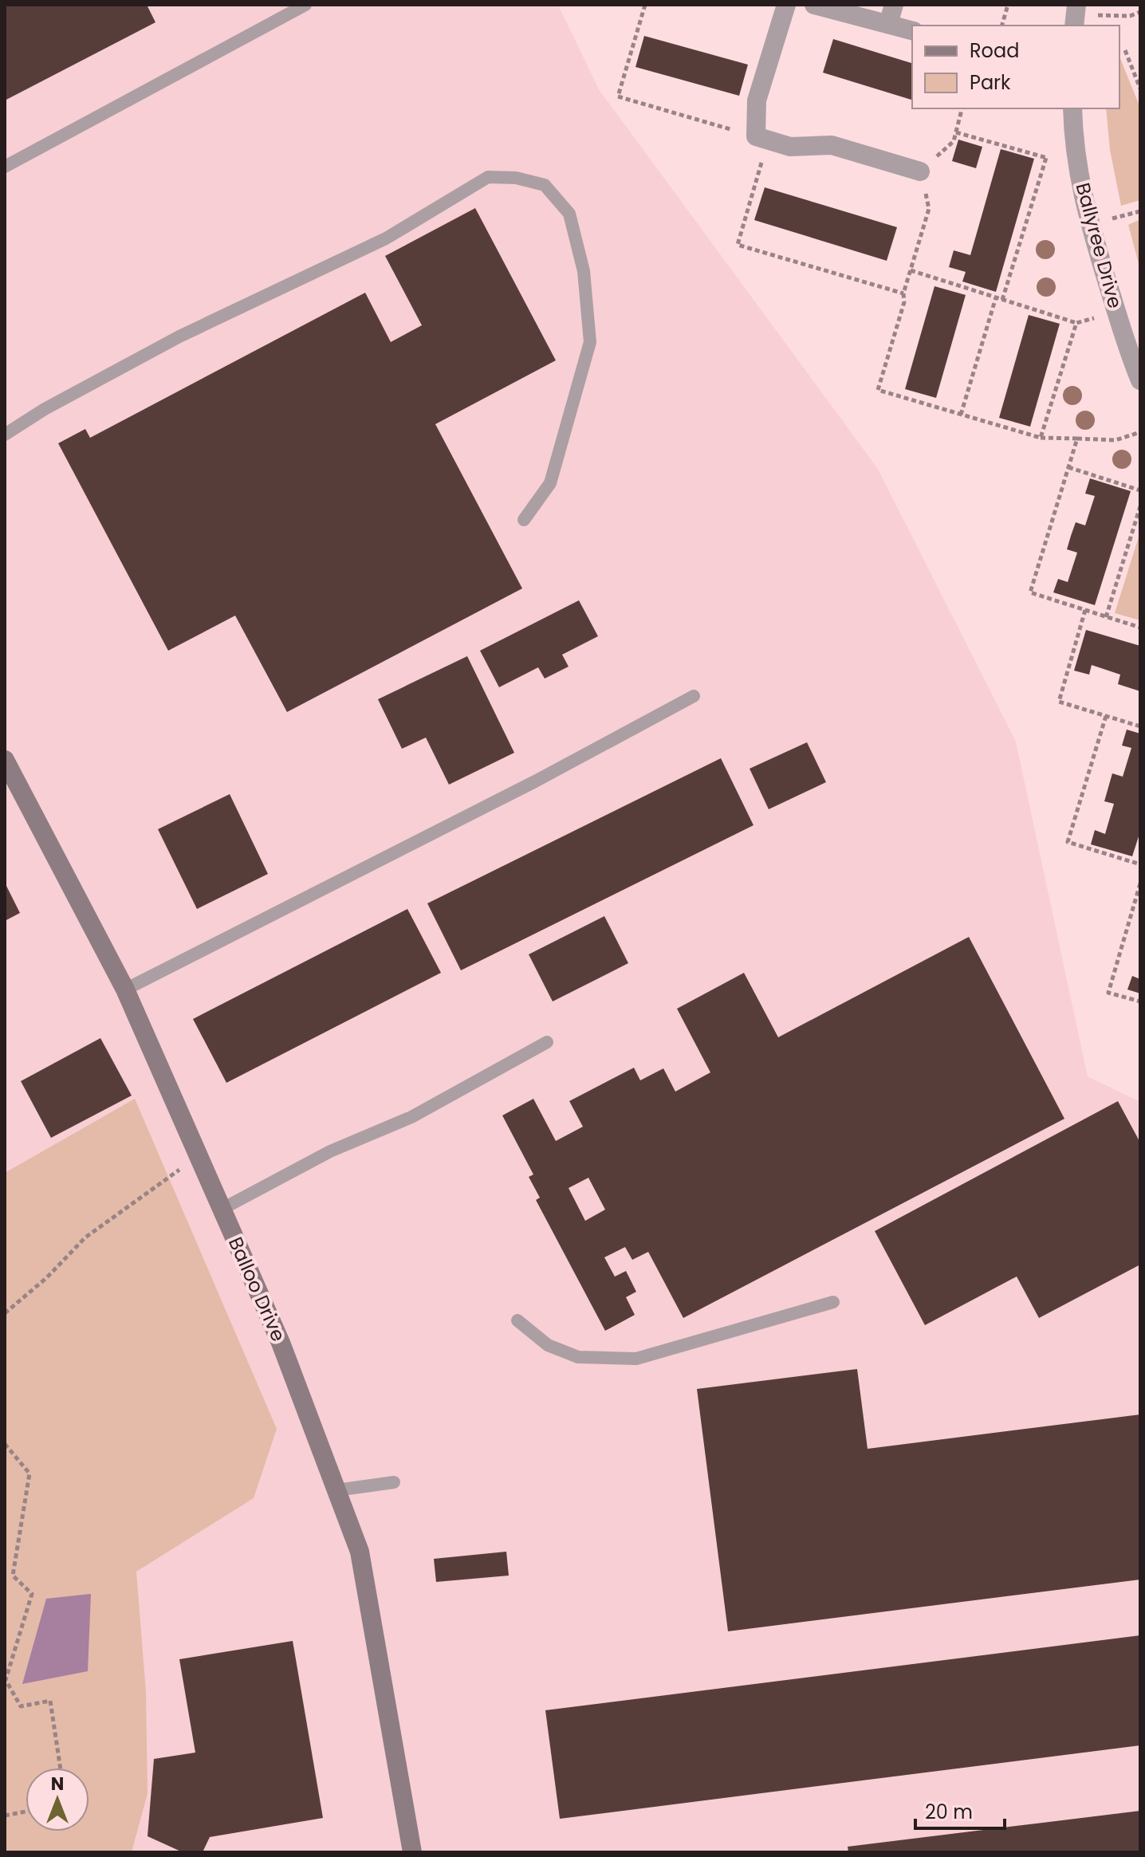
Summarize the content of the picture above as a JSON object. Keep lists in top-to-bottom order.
{
  "streets": {
    "street": ["Ballyree Drive", "Balloo Drive"]
  },
  "legend": ["Road", "Park"],
  "scale_bar": "20 m",
  "north": "top"
}
